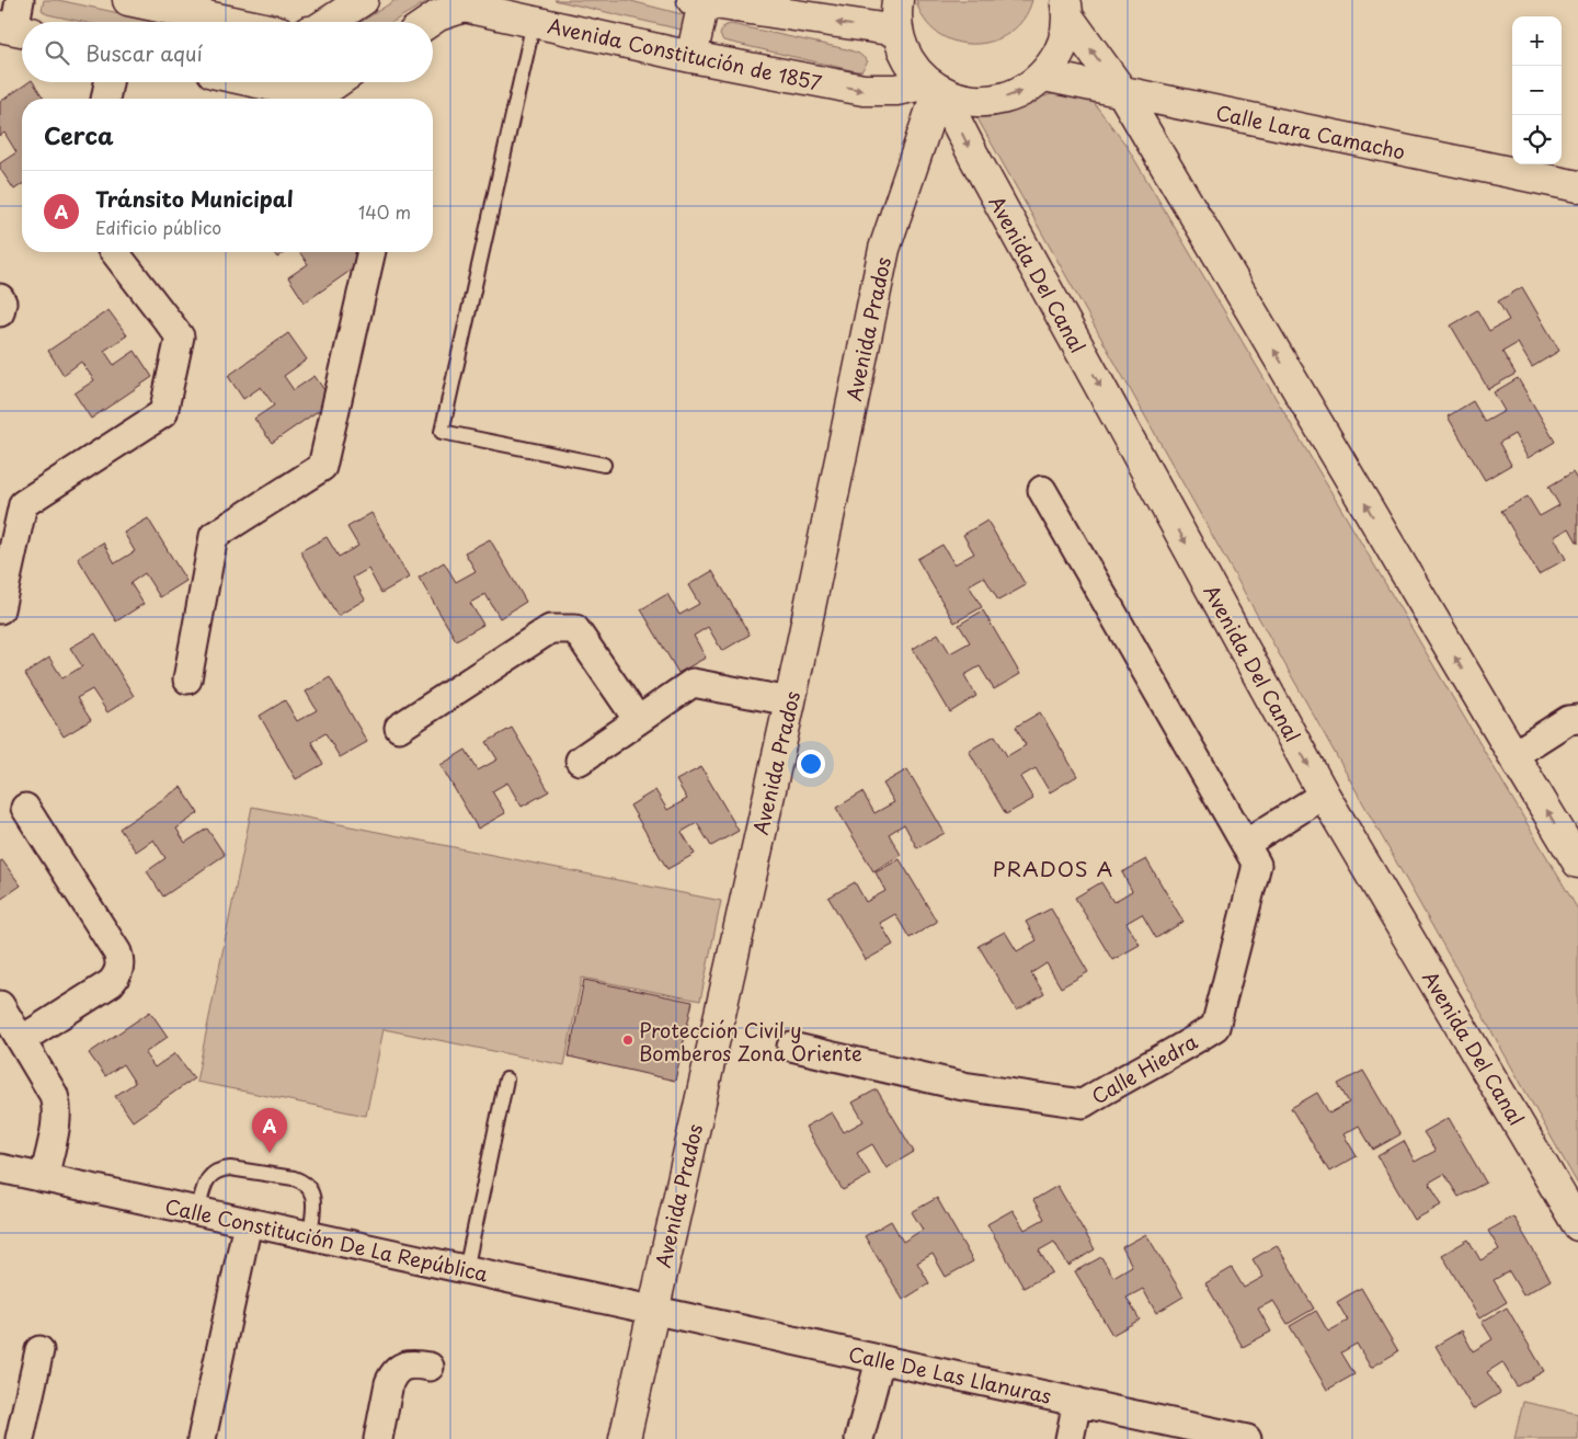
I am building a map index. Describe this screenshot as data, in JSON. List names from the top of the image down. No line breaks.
{"streets":{"main road":["Avenida Constitución de 1857","Calle Lara Camacho","Avenida Del Canal","Avenida Prados"],"street":["Calle Hiedra","Calle Constitución De La República","Calle De Las Llanuras"]},"crossings":[["Avenida Constitución de 1857","Avenida Del Canal"],["Avenida Constitución de 1857","Avenida Prados"],["Calle Lara Camacho","Avenida Del Canal"],["Avenida Del Canal","Avenida Prados"],["Avenida Prados","Calle Constitución De La República"],["Avenida Prados","Calle De Las Llanuras"],["Calle Constitución De La República","Calle De Las Llanuras"]],"districts":["PRADOS A"],"places":["Protección Civil y Bomberos Zona Oriente"],"page":{"map_buttons":["+","−"],"search":"Buscar aquí","heading":"Cerca","list":[{"mark":"A","name":"Tránsito Municipal","note":"Edificio público","value":"140 m"}],"pins":"A"}}
